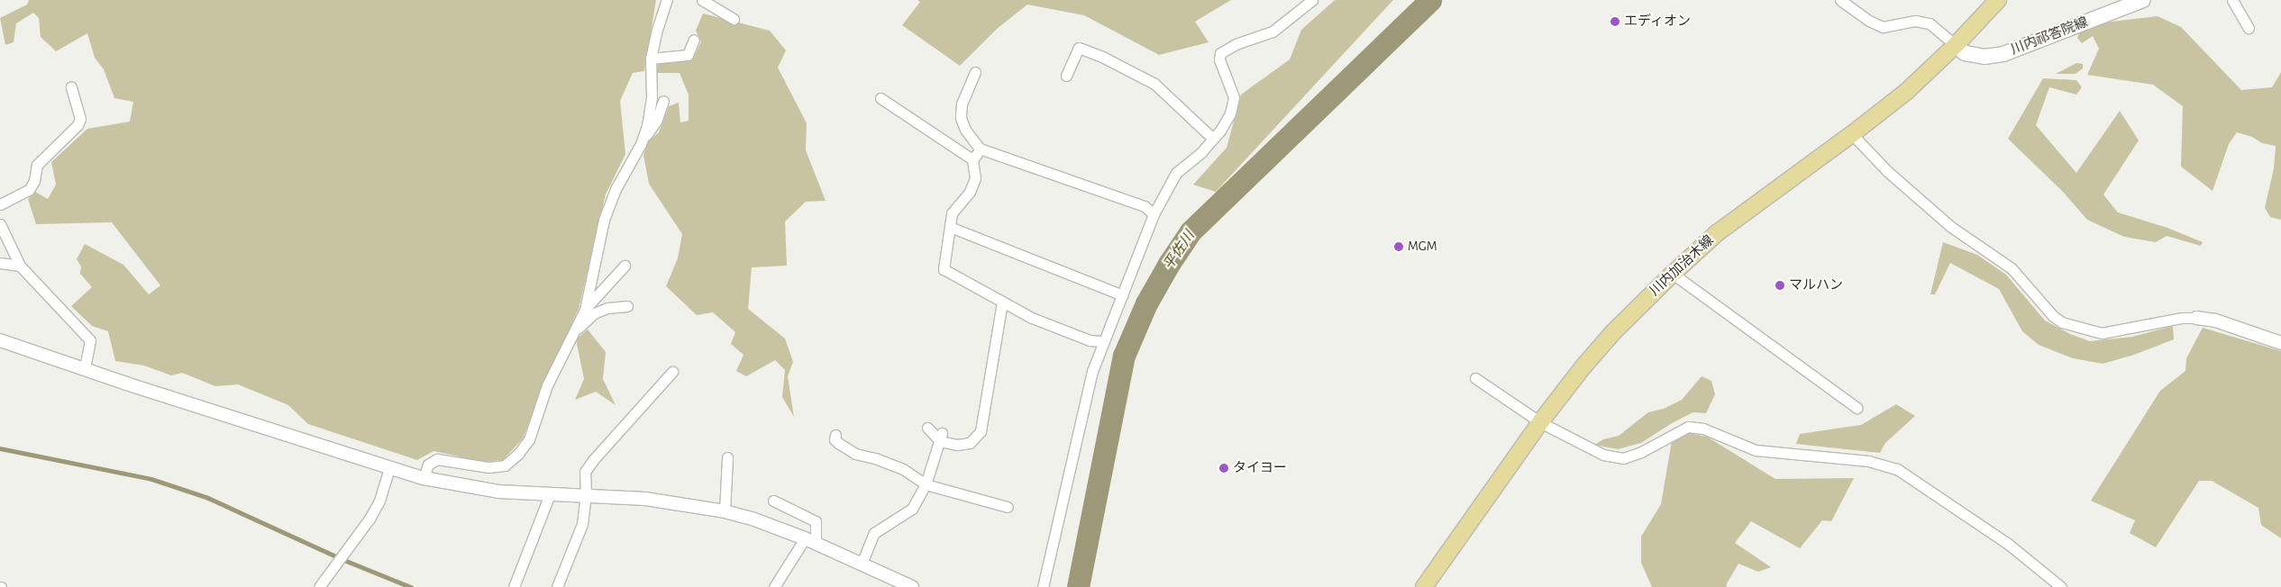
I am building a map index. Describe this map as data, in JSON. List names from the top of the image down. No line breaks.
{"streets":{"main road":["川内祁答院線","川内加治木線"]},"crossings":[["川内祁答院線","川内加治木線"]],"water":["平佐川"],"places":["エディオン","MGM","マルハン","タイヨー"]}
